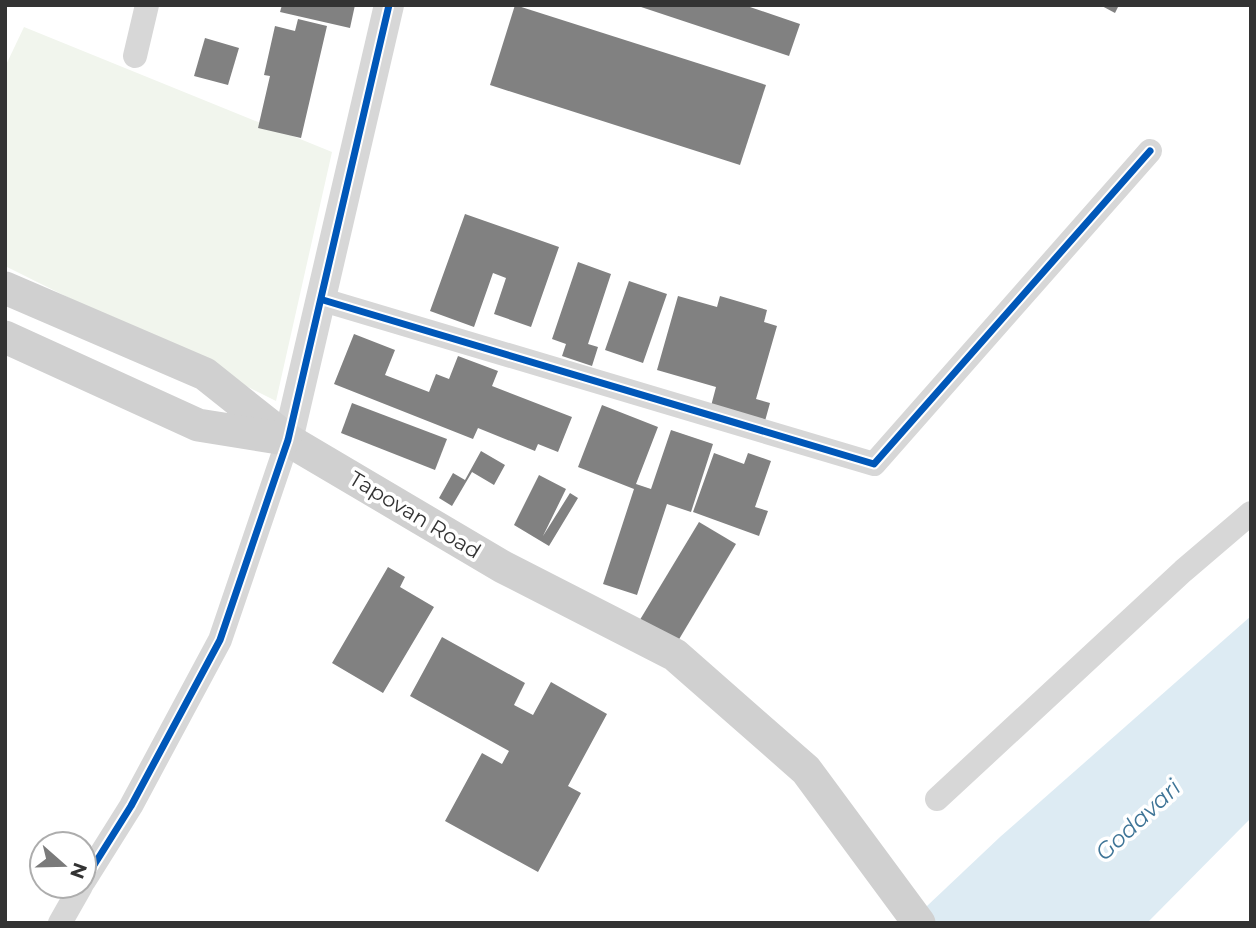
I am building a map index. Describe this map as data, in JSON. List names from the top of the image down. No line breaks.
{"streets":{"main road":["Tapovan Road"]},"water":["Godavari"],"north":"right"}
